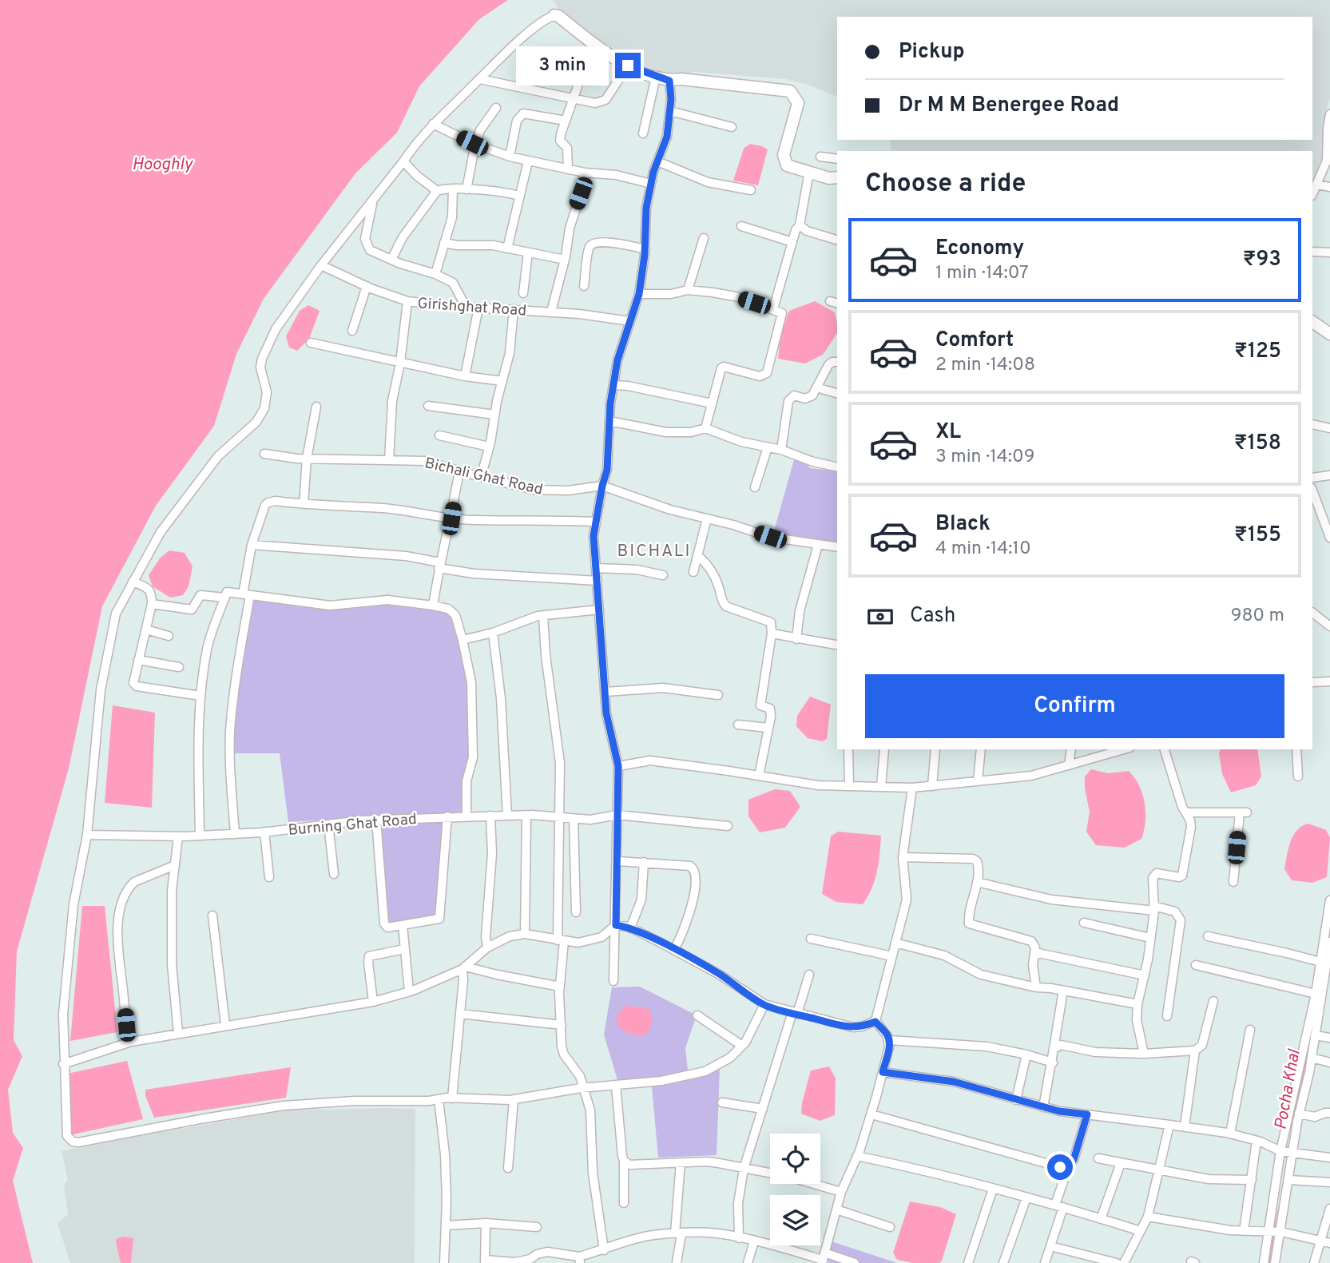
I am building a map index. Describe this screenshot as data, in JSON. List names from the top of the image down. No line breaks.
{"streets":{"street":["Girishghat Road","Bichali Ghat Road","Burning Ghat Road"]},"districts":["BICHALI"],"water":["Hooghly","Pocha Khal"],"page":{"banner":["Pickup","Dr M M Benergee Road"],"bubble":"3 min","heading":"Choose a ride","list":[{"name":"Economy","note":"1 min · 14:07","value":"₹93"},{"name":"Comfort","note":"2 min · 14:08","value":"₹125"},{"name":"XL","note":"3 min · 14:09","value":"₹158"},{"name":"Black","note":"4 min · 14:10","value":"₹155"}],"pay":["Cash","980 m"],"buttons":"Confirm"}}
